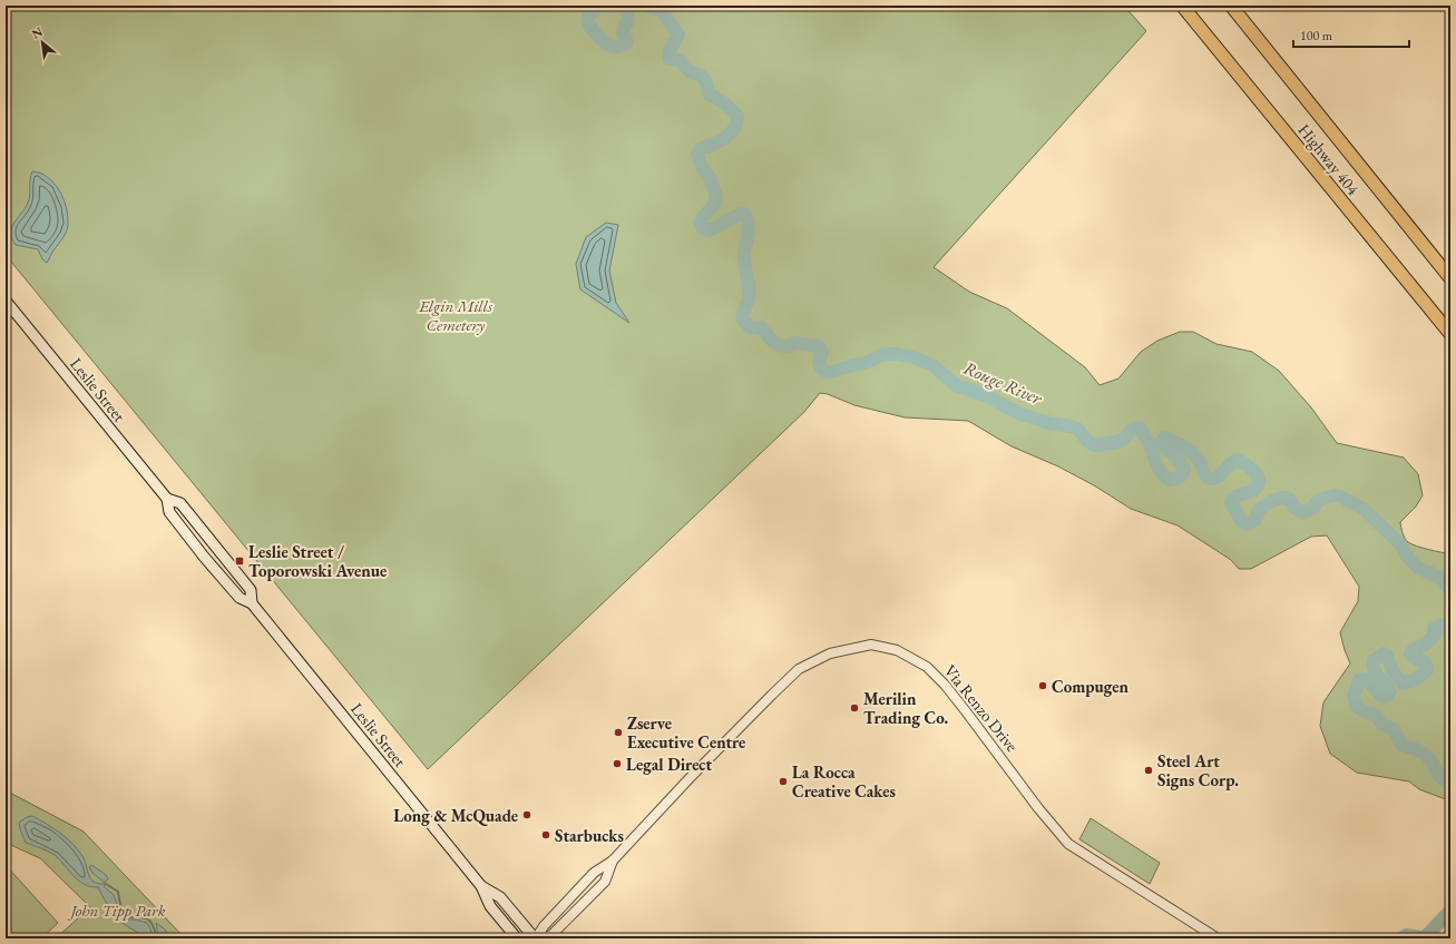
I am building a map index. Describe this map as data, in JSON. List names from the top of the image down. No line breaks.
{"streets":{"highway":["Highway 404"],"main road":["Leslie Street"],"street":["Via Renzo Drive"]},"crossings":[["Leslie Street","Via Renzo Drive"]],"water":["Rouge River"],"parks":["Elgin Mills Cemetery","John Tipp Park"],"places":{"transit":["Leslie Street / Toporowski Avenue"],"other":["Compugen","Merilin Trading Co.","Zserve Executive Centre","Legal Direct","Steel Art Signs Corp.","La Rocca Creative Cakes","Long & McQuade","Starbucks"]},"scale_bar":"100 m","north":"top left"}
